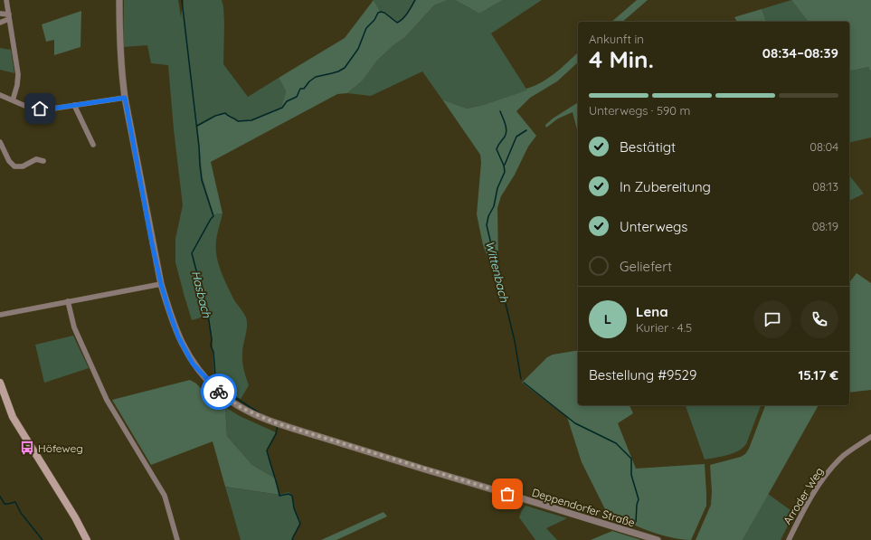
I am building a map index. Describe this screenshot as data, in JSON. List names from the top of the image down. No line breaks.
{"streets":{"street":["Arroder Weg","Deppendorfer Straße"]},"water":["Wittenbach","Hasbach"],"places":{"bus stop":["Höfeweg"]},"page":{"heading":["4 Min.","Ankunft in","08:34–08:39"],"panel":["Lena","Kurier · 4.5","Bestellung #9529","15.17 €"],"bar":"Unterwegs · 590 m","list":[["Bestätigt","08:04"],["In Zubereitung","08:13"],["Unterwegs","08:19"],"Geliefert"],"round":"L"}}
